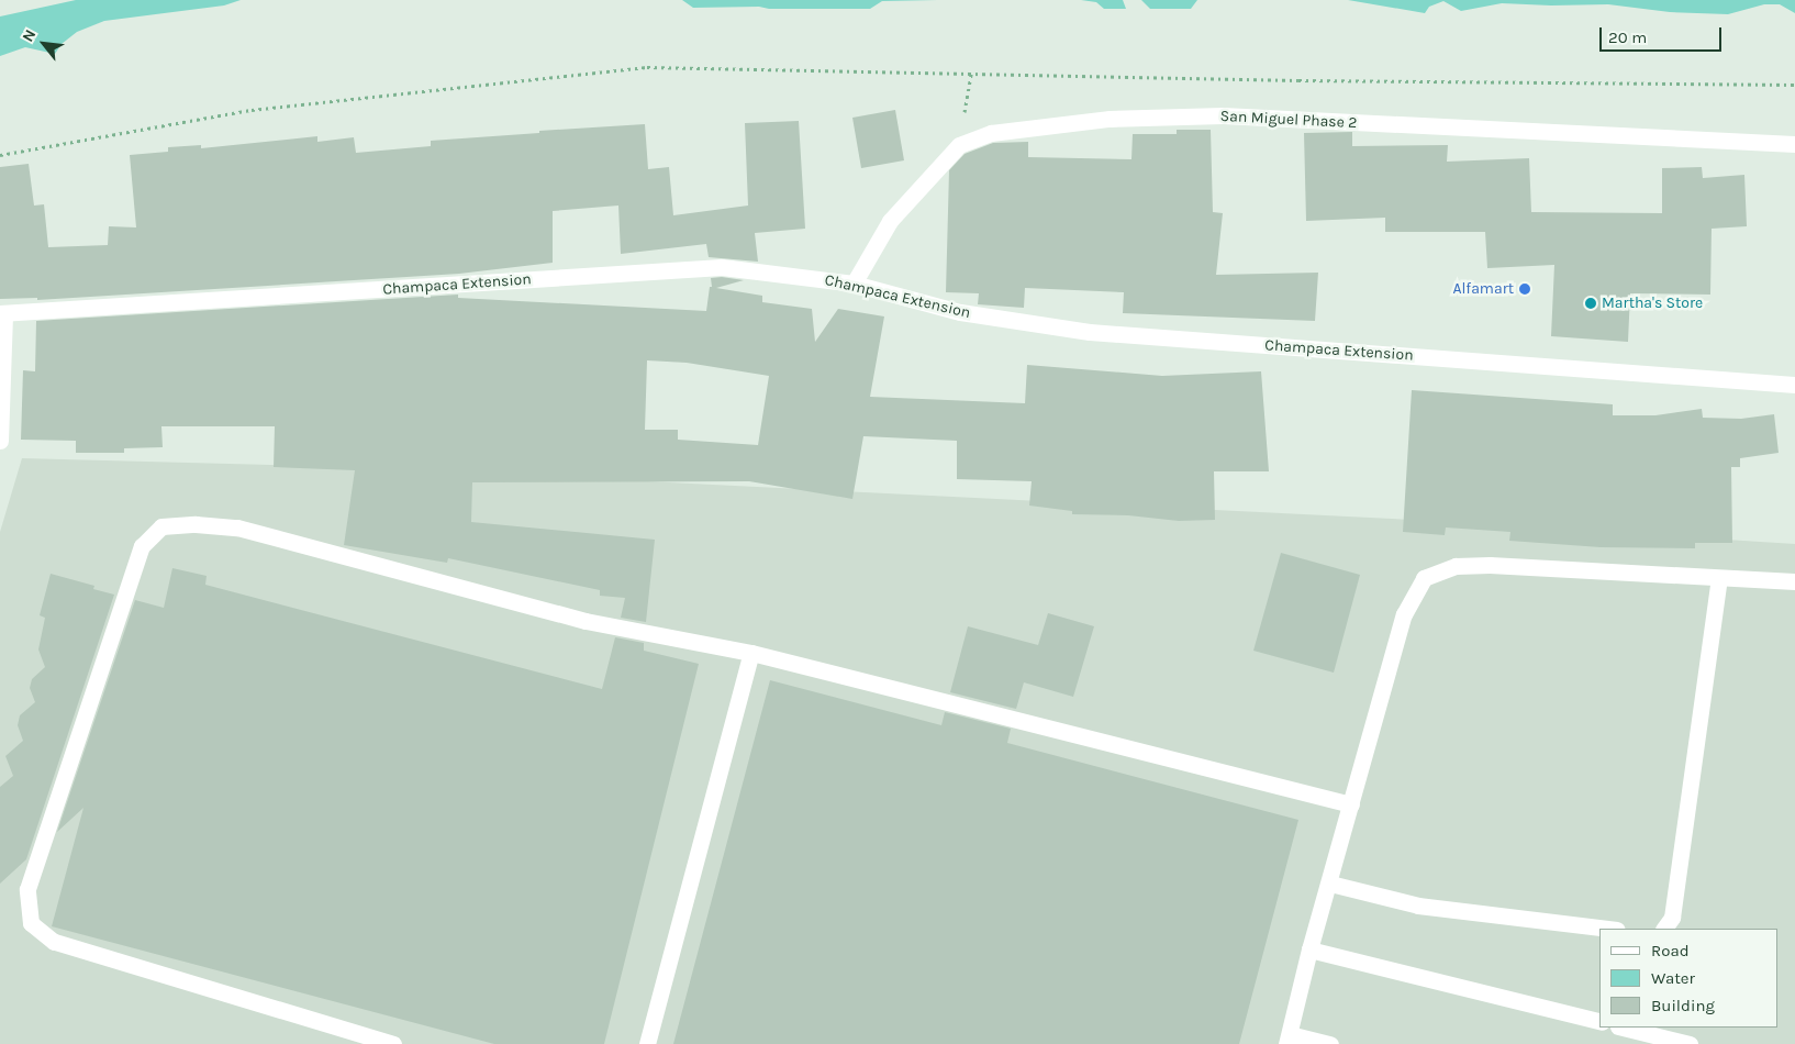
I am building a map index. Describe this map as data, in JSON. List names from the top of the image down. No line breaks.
{"streets":{"street":["San Miguel Phase 2","Champaca Extension"]},"crossings":[["San Miguel Phase 2","Champaca Extension"]],"places":["Alfamart","Martha's Store"],"legend":["Road","Water","Building"],"scale_bar":"20 m","north":"top left"}
